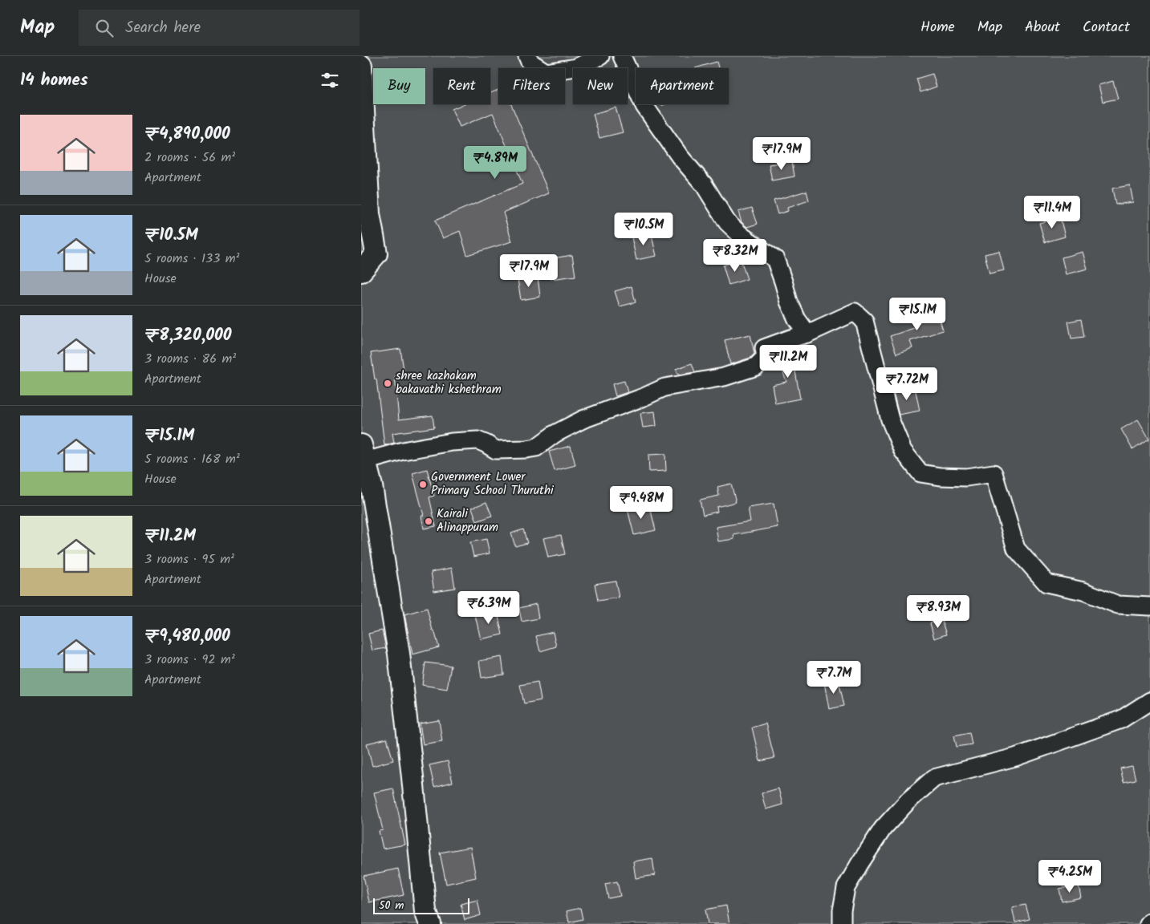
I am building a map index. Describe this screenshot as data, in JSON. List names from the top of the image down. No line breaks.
{"places":["shree kazhakam bakavathi kshethram","Government Lower Primary School Thuruthi","Kairali Alinappuram"],"scale_bar":"50 m","page":{"header":"Map","search":"Search here","nav":["Home","Map","About","Contact"],"heading":"14 homes","chip":["Buy","Rent","Filters","New","Apartment"],"list":[{"name":"₹4,890,000","note":"2 rooms · 56 m² · Apartment"},{"name":"₹10.5M","note":"5 rooms · 133 m² · House"},{"name":"₹8,320,000","note":"3 rooms · 86 m² · Apartment"},{"name":"₹15.1M","note":"5 rooms · 168 m² · House"},{"name":"₹11.2M","note":"3 rooms · 95 m² · Apartment"},{"name":"₹9,480,000","note":"3 rooms · 92 m² · Apartment"}],"price":["₹17.9M","₹4.89M","₹11.4M","₹10.5M","₹8.32M","₹17.9M","₹15.1M","₹11.2M","₹7.72M","₹9.48M","₹6.39M","₹8.93M","₹7.7M","₹4.25M"],"scale":"50 m"}}
